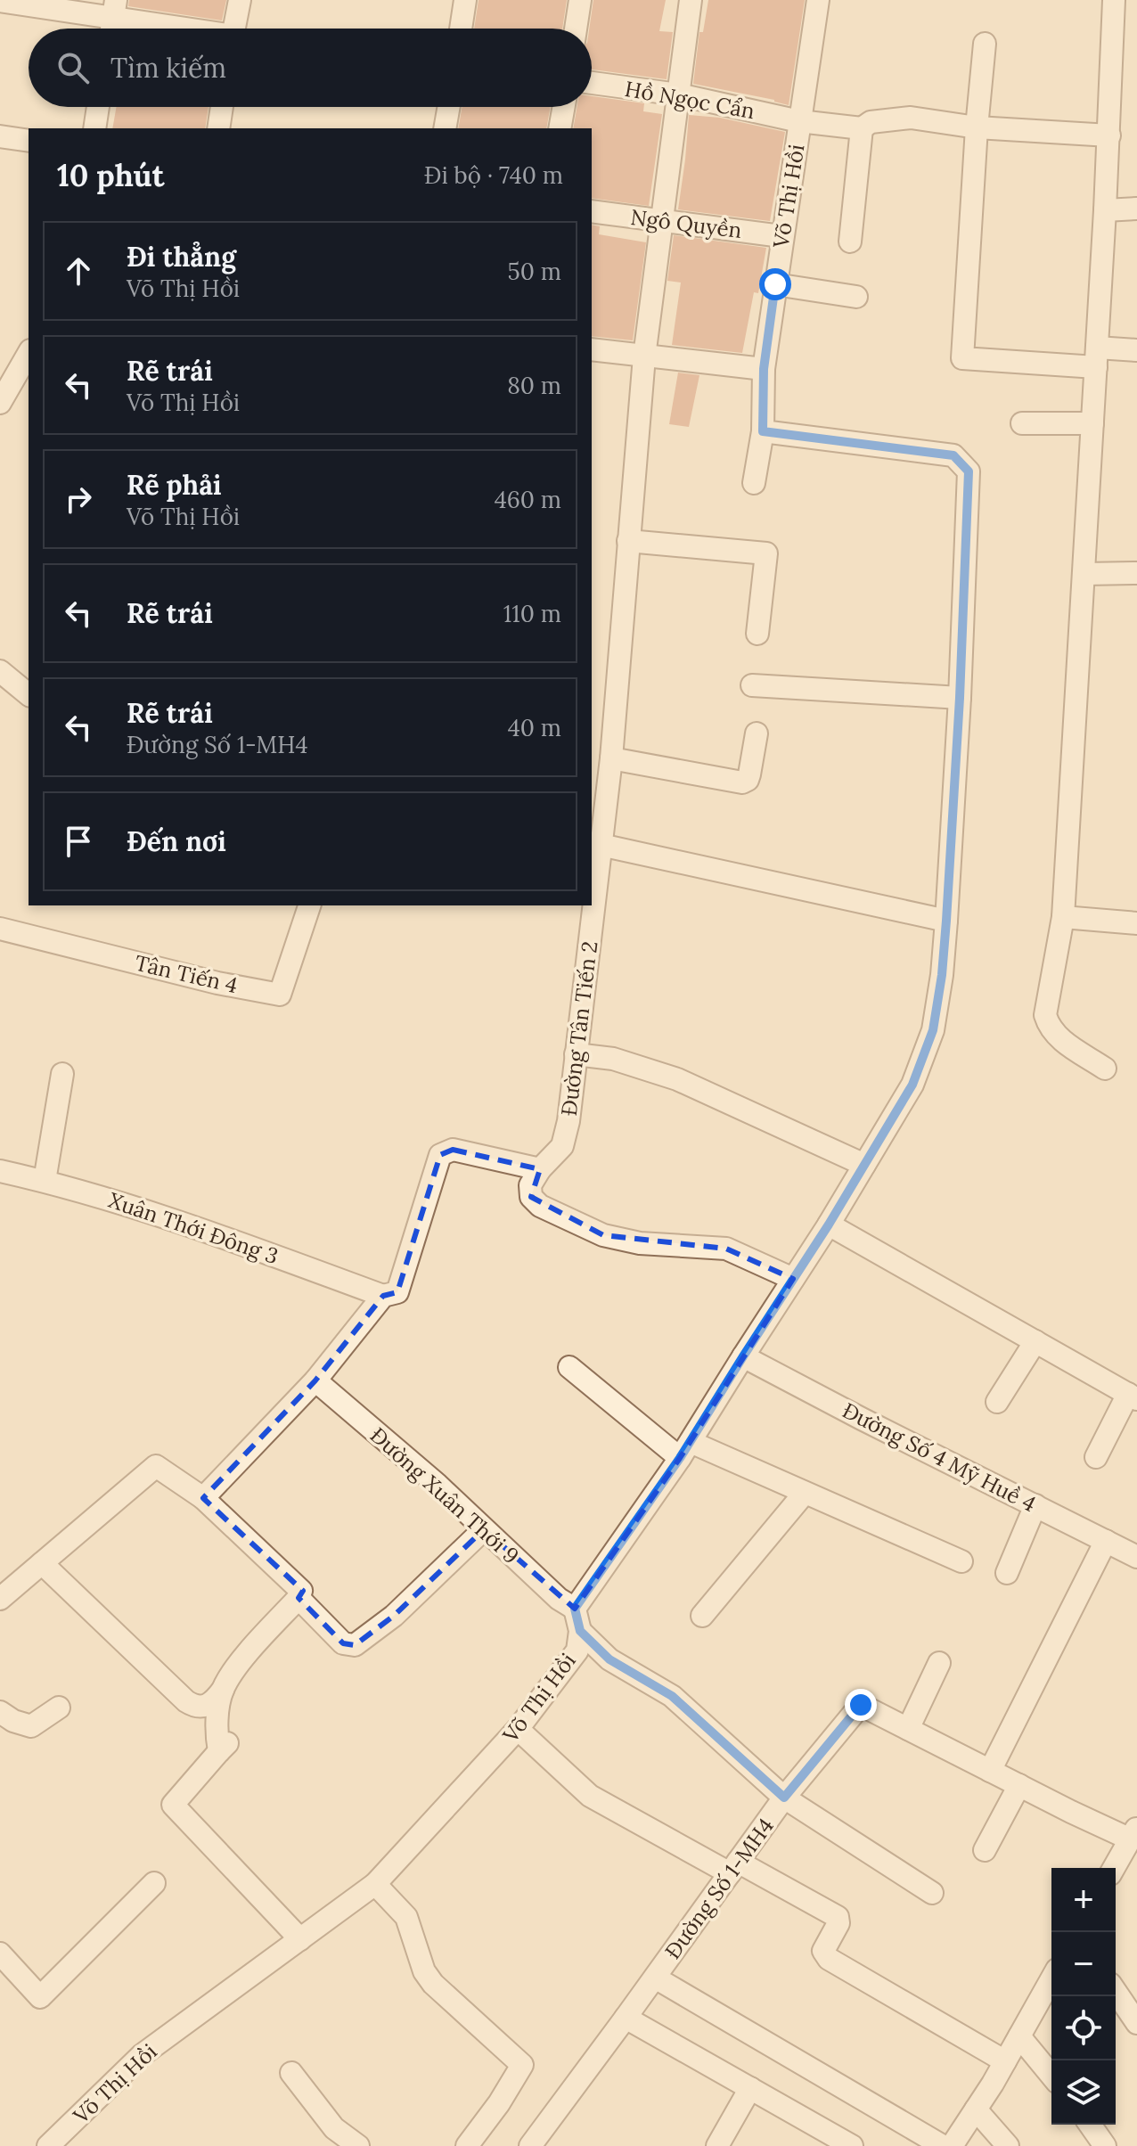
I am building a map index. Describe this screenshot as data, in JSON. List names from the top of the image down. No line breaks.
{"streets":{"street":["Hồ Ngọc Cẩn","Võ Thị Hồi","Ngô Quyền","Tân Tiến 4","Đường Tân Tiến 2","Xuân Thới Đông 3","Đường Số 4 Mỹ Huề 4","Đường Xuân Thới 9","Đường Số 1-MH4"]},"crossings":[["Hồ Ngọc Cẩn","Võ Thị Hồi"],["Hồ Ngọc Cẩn","Đường Tân Tiến 2"],["Võ Thị Hồi","Ngô Quyền"],["Võ Thị Hồi","Đường Xuân Thới 9"],["Ngô Quyền","Đường Tân Tiến 2"]],"page":{"search":"Tìm kiếm","heading":["10 phút","Đi bộ · 740 m"],"list":[["Đi thẳng","Võ Thị Hồi","50 m"],["Rẽ trái","Võ Thị Hồi","80 m"],["Rẽ phải","Võ Thị Hồi","460 m"],["Rẽ trái","110 m"],["Rẽ trái","Đường Số 1-MH4","40 m"],"Đến nơi"],"map_buttons":["+","−"]}}
